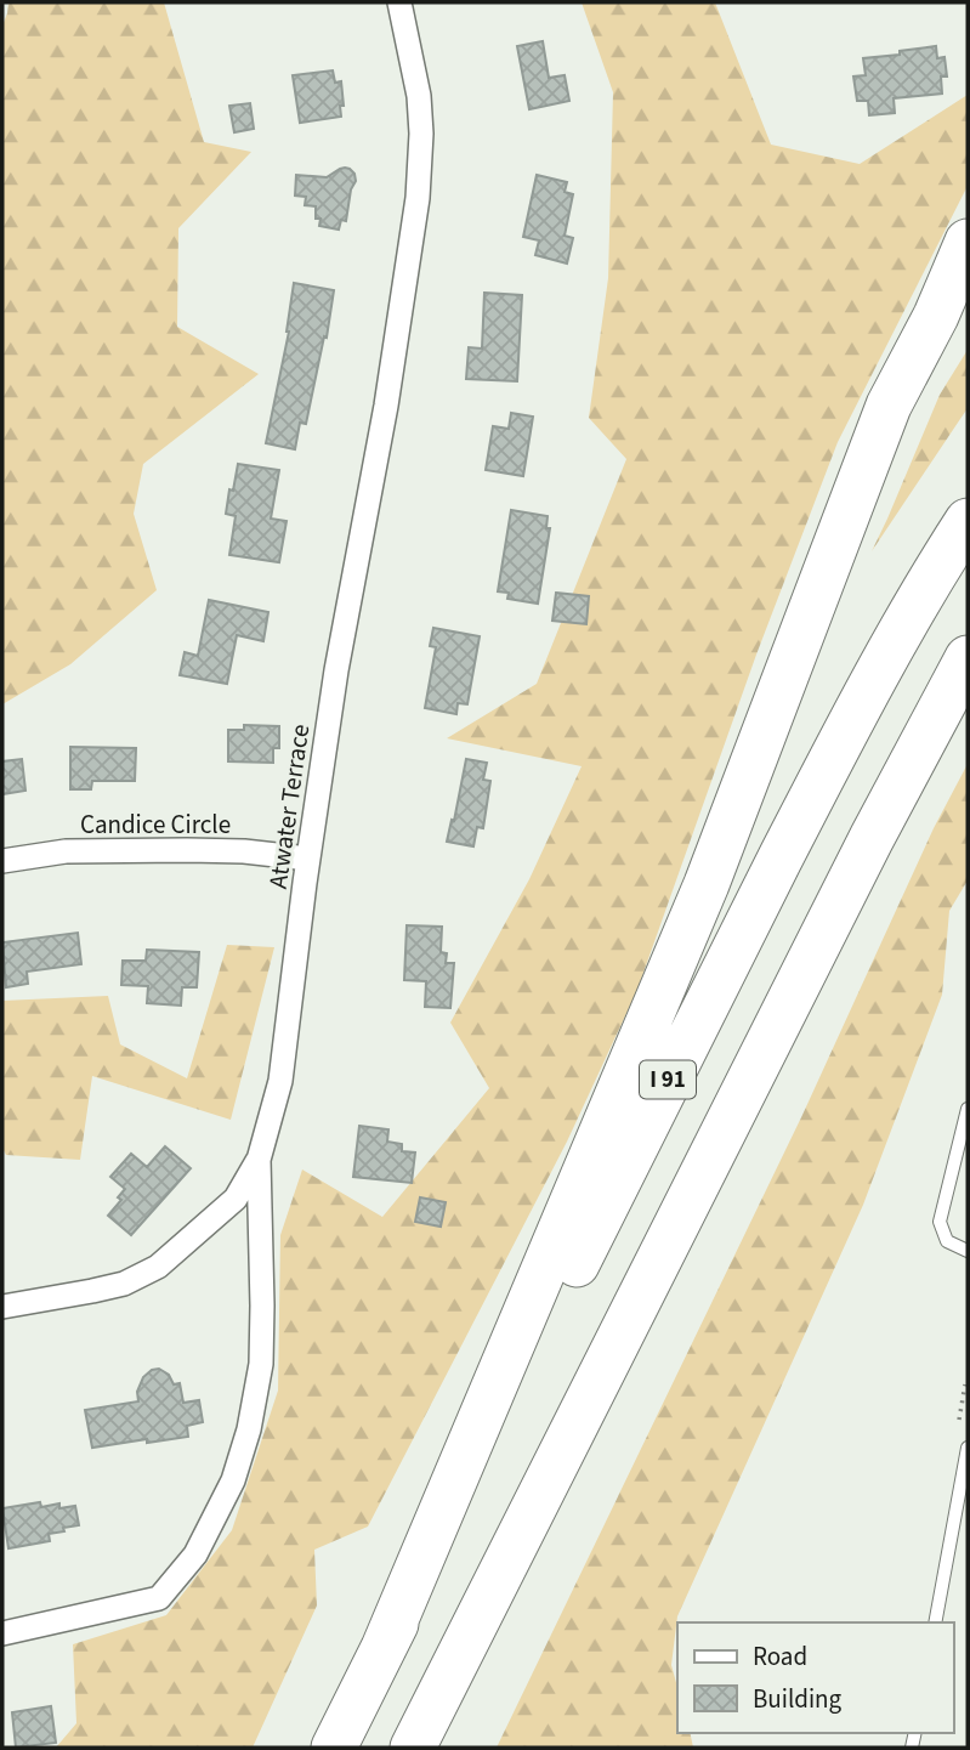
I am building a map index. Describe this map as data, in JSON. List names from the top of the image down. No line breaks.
{"streets":{"highway":["I 91"],"street":["Atwater Terrace","Candice Circle"]},"crossings":[["Atwater Terrace","Candice Circle"]],"legend":["Road","Building"]}
